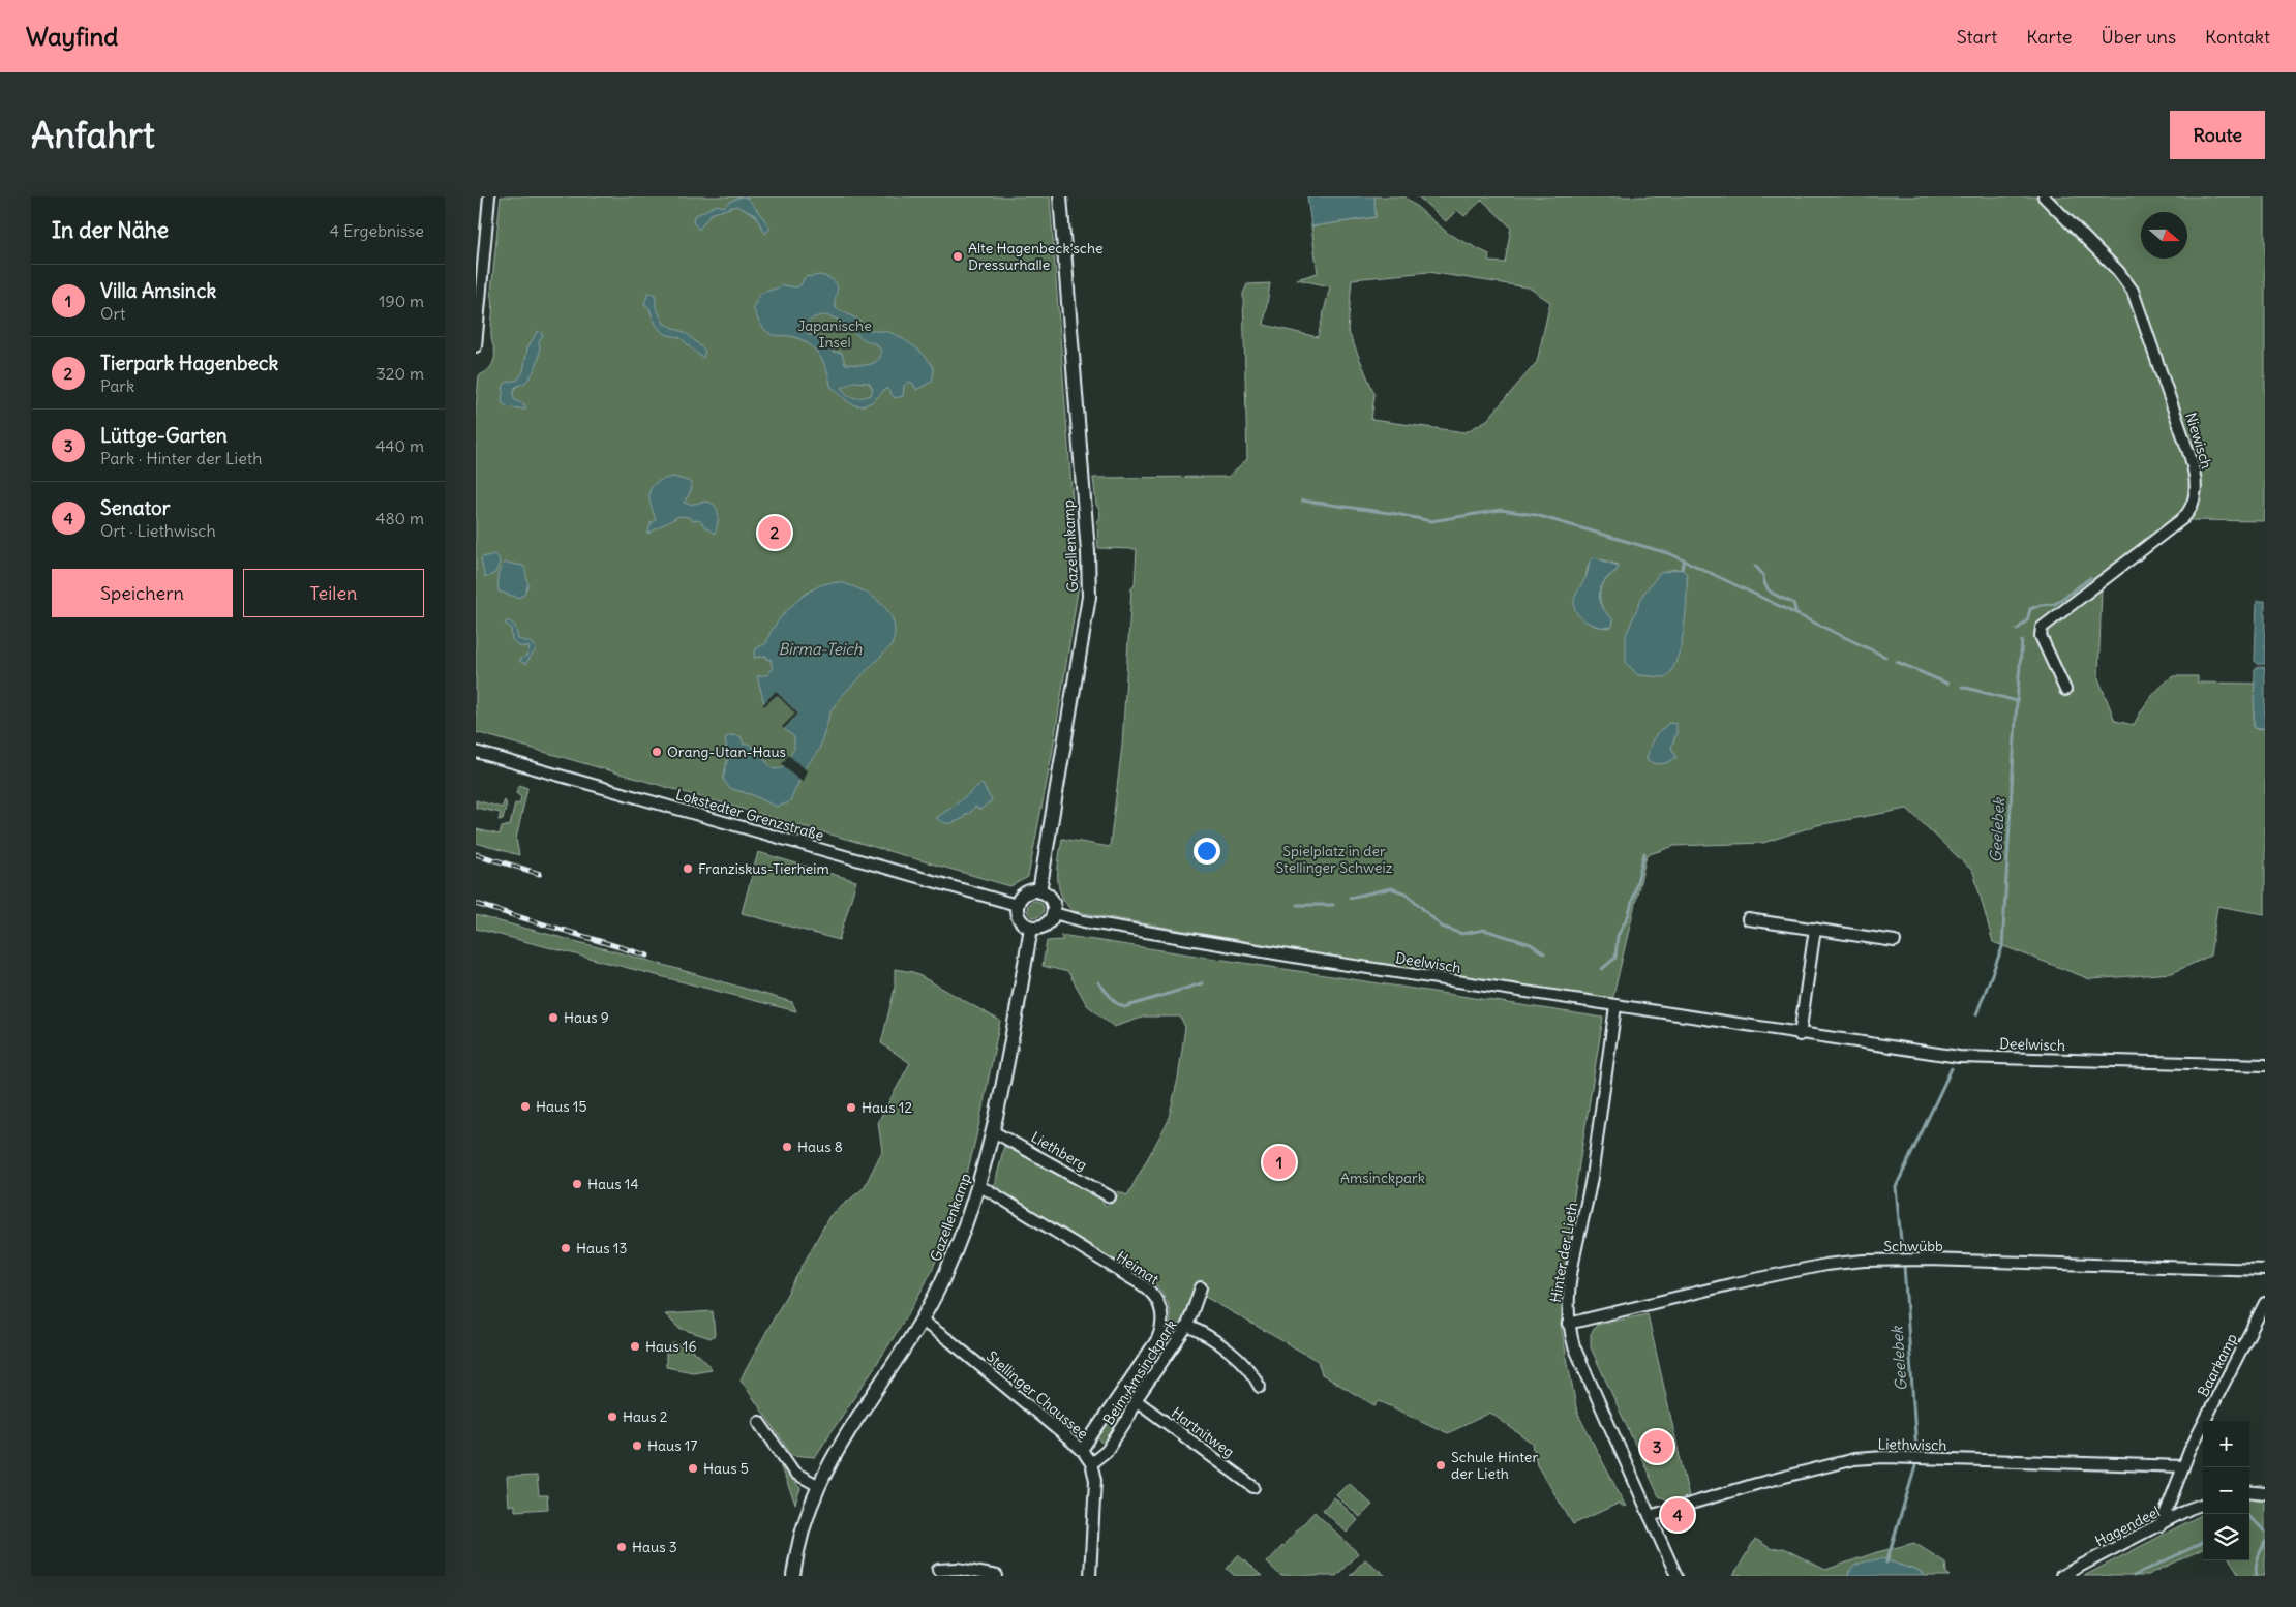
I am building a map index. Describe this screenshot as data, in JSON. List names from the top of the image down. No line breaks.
{"streets":{"street":["Niewisch","Gazellenkamp","Lokstedter Grenzstraße","Deelwisch","Liethberg","Schwübb","Hinter der Lieth","Heimat","Baarkamp","Beim Amsinckpark","Stellinger Chaussee","Hartnitweg","Liethwisch","Hagendeel"]},"crossings":[["Gazellenkamp","Lokstedter Grenzstraße"],["Gazellenkamp","Deelwisch"],["Gazellenkamp","Liethberg"],["Gazellenkamp","Heimat"],["Gazellenkamp","Stellinger Chaussee"],["Lokstedter Grenzstraße","Deelwisch"],["Deelwisch","Hinter der Lieth"],["Schwübb","Hinter der Lieth"],["Hinter der Lieth","Liethwisch"],["Heimat","Stellinger Chaussee"],["Baarkamp","Liethwisch"],["Baarkamp","Hagendeel"],["Beim Amsinckpark","Stellinger Chaussee"],["Beim Amsinckpark","Hartnitweg"]],"water":["Birma-Teich","Geelebek"],"parks":["Japanische Insel","Spielplatz in der Stellinger Schweiz","Amsinckpark"],"places":["Alte Hagenbeck’sche Dressurhalle","Orang-Utan-Haus","Franziskus-Tierheim","Haus 9","Haus 15","Haus 12","Haus 8","Haus 14","Haus 13","Haus 16","Haus 2","Haus 17","Schule Hinter der Lieth","Haus 5","Haus 3"],"north":"right","page":{"header":"Wayfind","nav":["Start","Karte","Über uns","Kontakt"],"buttons":["Route",["Speichern","Teilen"]],"title":"Anfahrt","heading":["In der Nähe","4 Ergebnisse"],"list":[{"mark":"1","name":"Villa Amsinck","note":"Ort","value":"190 m"},{"mark":"2","name":"Tierpark Hagenbeck","note":"Park","value":"320 m"},{"mark":"3","name":"Lüttge-Garten","note":"Park · Hinter der Lieth","value":"440 m"},{"mark":"4","name":"Senator","note":"Ort · Liethwisch","value":"480 m"}],"pins":["2","1","3","4"],"map_buttons":["+","−"]}}
